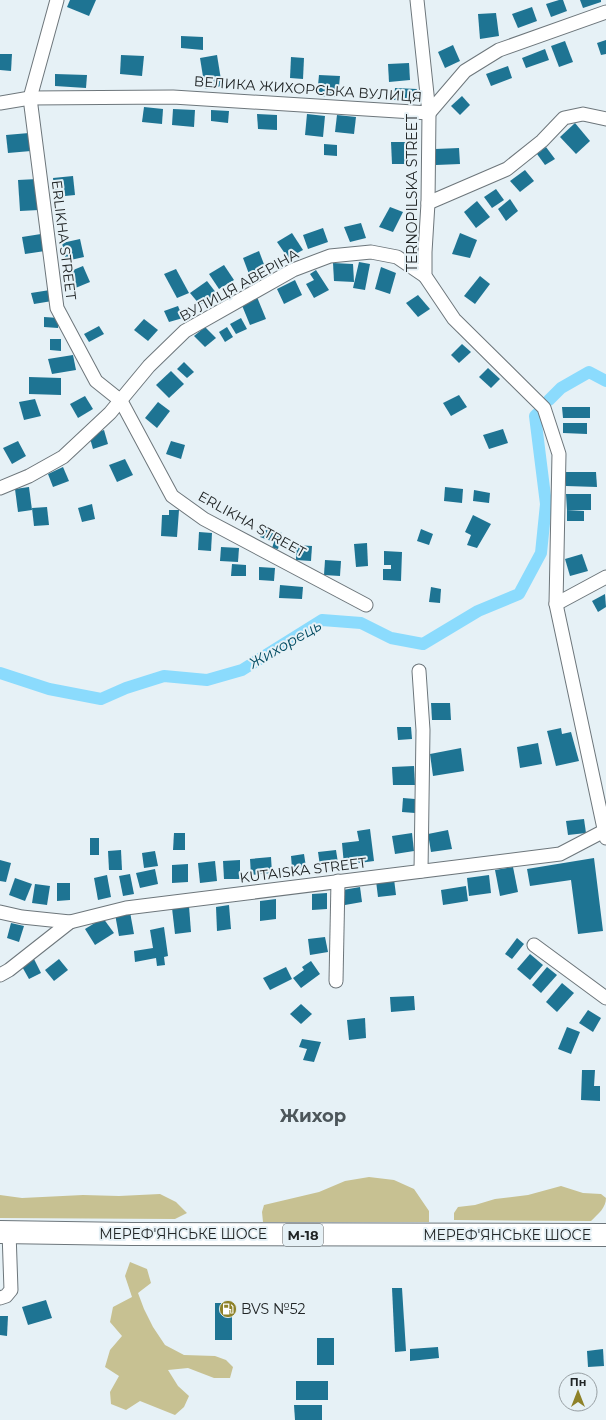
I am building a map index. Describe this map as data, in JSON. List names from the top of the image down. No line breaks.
{"streets":{"highway":["МЕРЕФ'ЯНСЬКЕ ШОСЕ","М-18"],"street":["ВЕЛИКА ЖИХОРСЬКА ВУЛИЦЯ","TERNOPILSKA STREET","ERLIKHA STREET","ВУЛИЦЯ АВЕРІНА","KUTAISKA STREET"]},"crossings":[["ВЕЛИКА ЖИХОРСЬКА ВУЛИЦЯ","TERNOPILSKA STREET"],["ВЕЛИКА ЖИХОРСЬКА ВУЛИЦЯ","ERLIKHA STREET"],["TERNOPILSKA STREET","ВУЛИЦЯ АВЕРІНА"],["TERNOPILSKA STREET","KUTAISKA STREET"],["ERLIKHA STREET","ВУЛИЦЯ АВЕРІНА"]],"districts":["Жихор"],"water":["Жихорець"],"places":{"fuel station":["BVS №52"]},"north":"top"}
